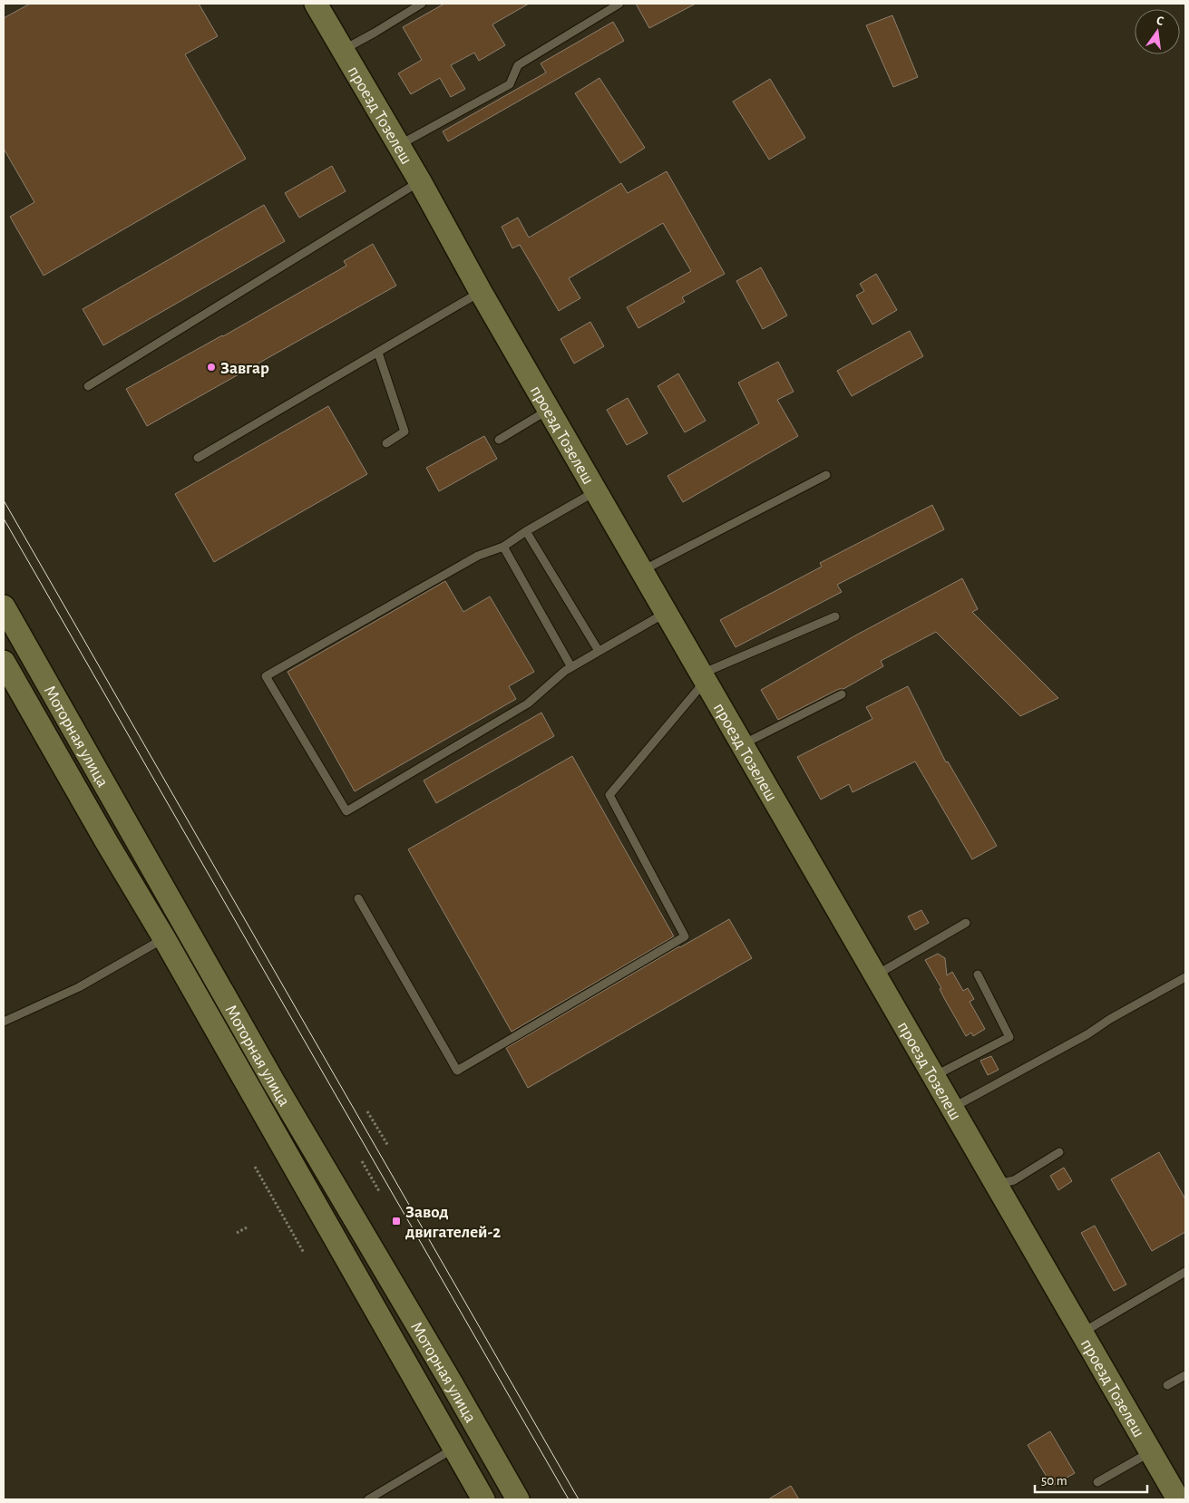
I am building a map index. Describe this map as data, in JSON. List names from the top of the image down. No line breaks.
{"streets":{"main road":["проезд Тозелеш","Моторная улица"]},"places":{"other":["Завгар"],"transit":["Завод двигателей-2"]},"scale_bar":"50 m","north":"top"}
